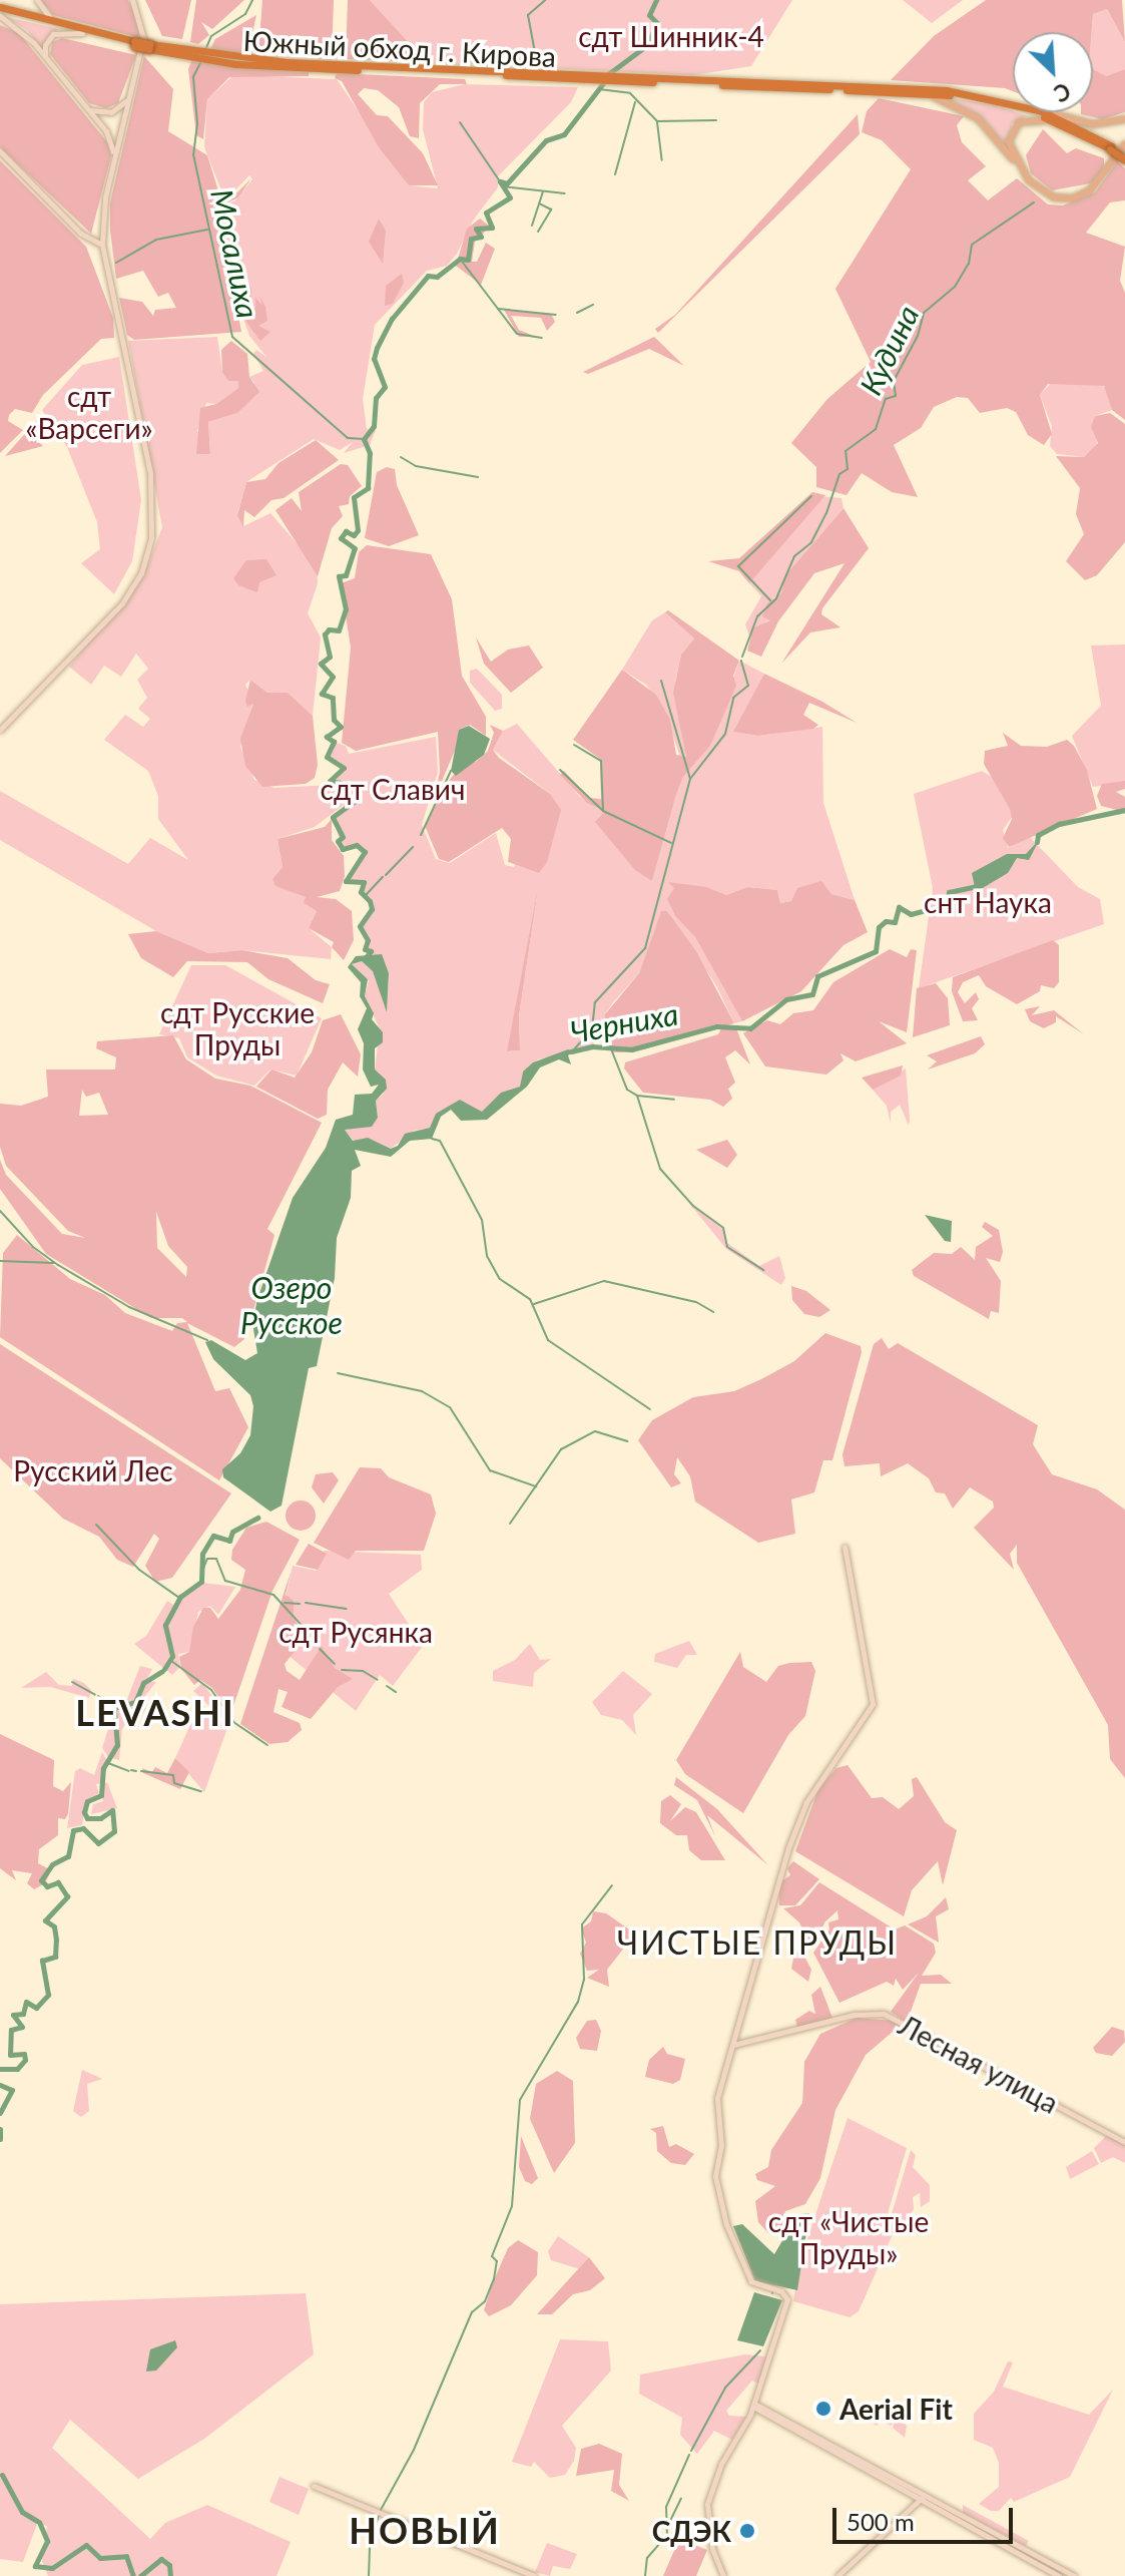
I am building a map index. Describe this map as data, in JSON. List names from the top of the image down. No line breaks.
{"streets":{"highway":["Южный обход г. Кирова"],"main road":["Лесная улица"]},"districts":["LEVASHI","ЧИСТЫЕ ПРУДЫ","НОВЫЙ"],"water":["Мосалиха","Кудина","Черниха","Озеро Русское"],"parks":["сдт Шинник-4","сдт «Варсеги»","сдт Славич","снт Наука","сдт Русские Пруды","Русский Лес","сдт Русянка","сдт «Чистые Пруды»"],"places":["Aerial Fit","СДЭК"],"scale_bar":"500 m","north":"bottom right"}
